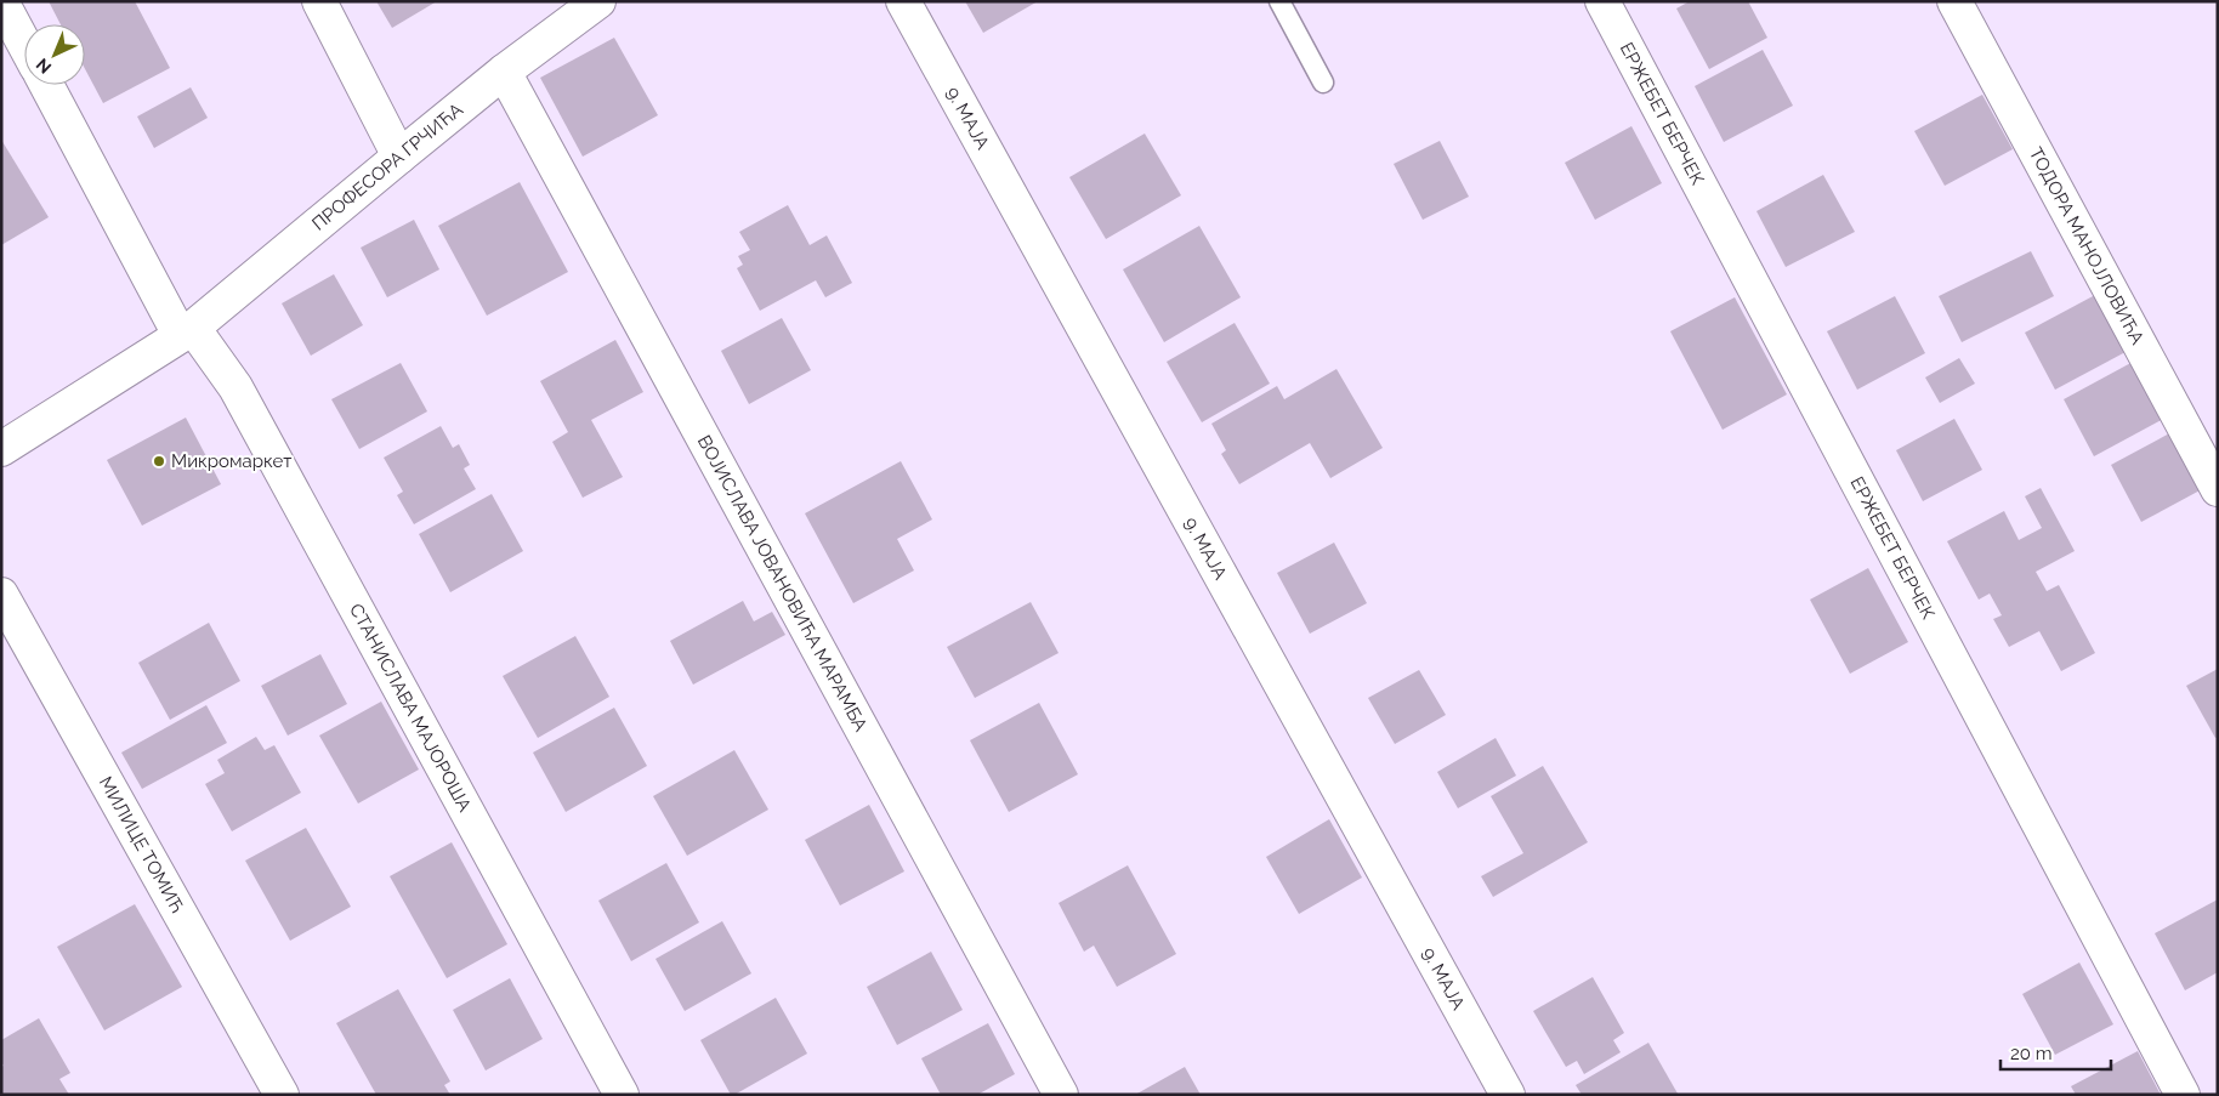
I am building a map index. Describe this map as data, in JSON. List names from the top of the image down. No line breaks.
{"streets":{"street":["ЕРЖЕБЕТ БЕРЧЕК","9. МАЈА","ПРОФЕСОРА ГРЧИЋА","ТОДОРА МАНОЈЛОВИЋА","ВОЈИСЛАВА ЈОВАНОВИЋА МАРАМБА","СТАНИСЛАВА МАЈОРОША","МИЛИЦЕ ТОМИЋ"]},"crossings":[["ПРОФЕСОРА ГРЧИЋА","ВОЈИСЛАВА ЈОВАНОВИЋА МАРАМБА"],["ПРОФЕСОРА ГРЧИЋА","СТАНИСЛАВА МАЈОРОША"]],"places":["Микромаркет"],"scale_bar":"20 m","north":"bottom left"}
